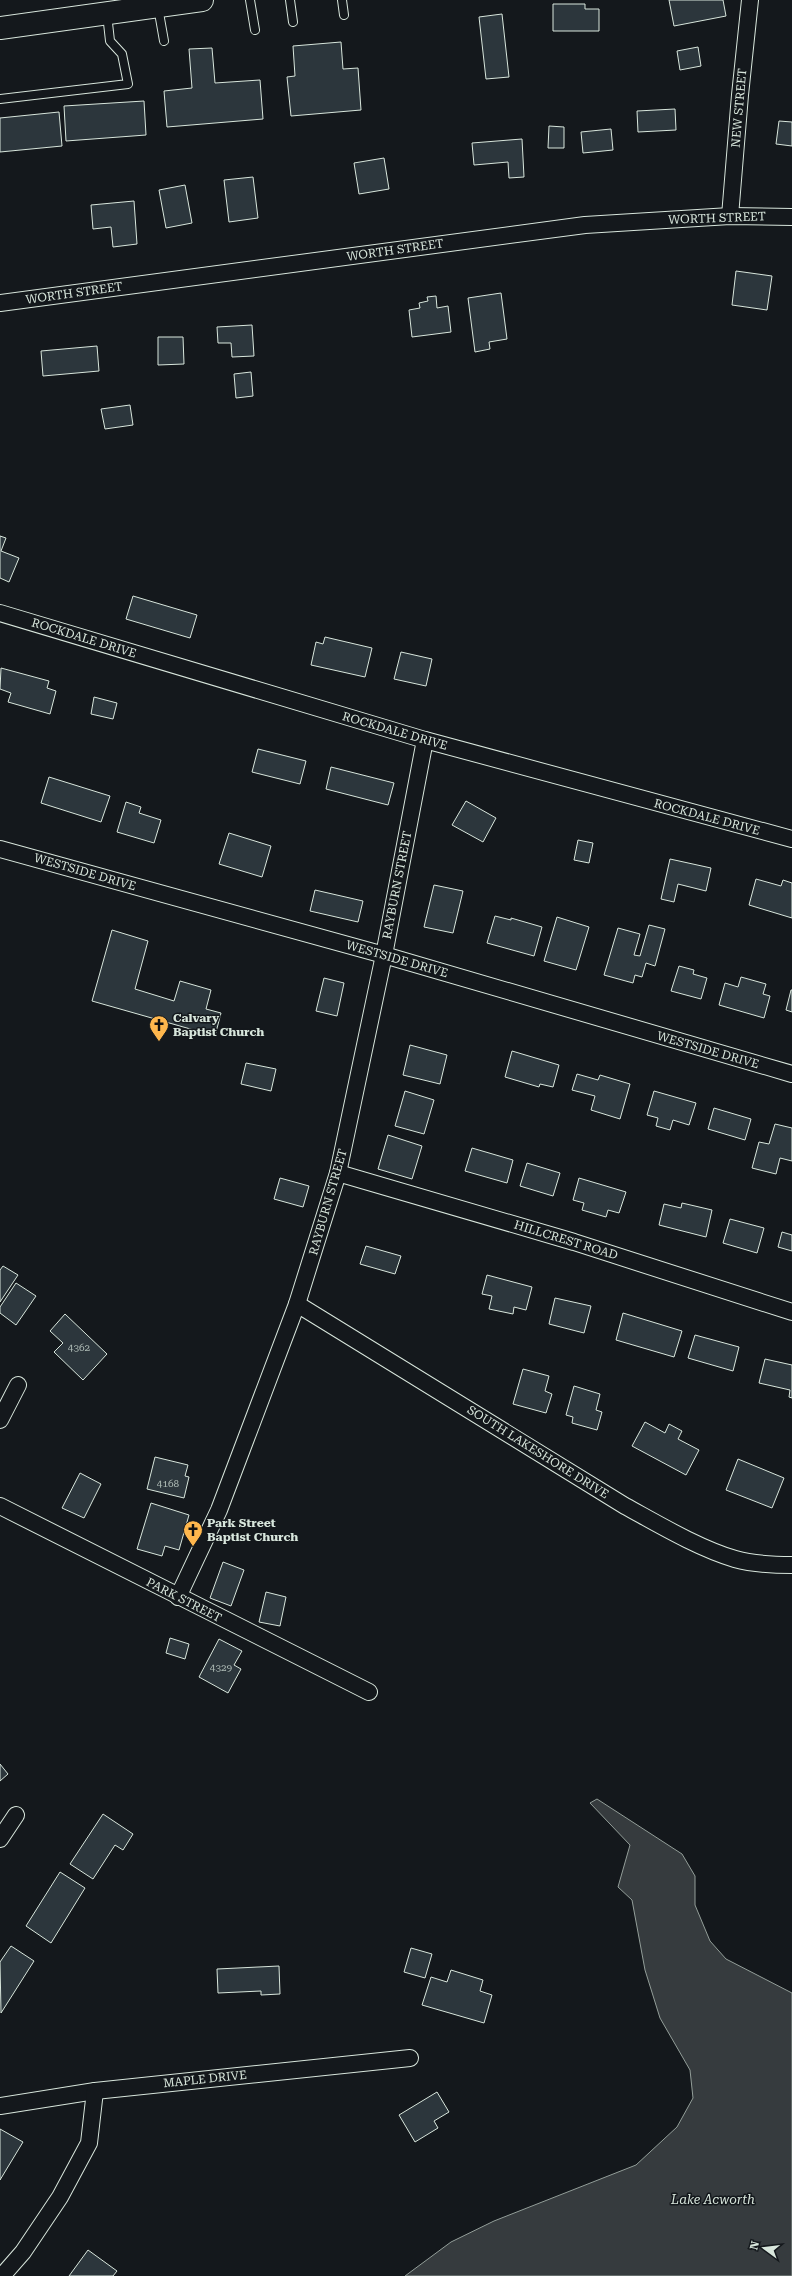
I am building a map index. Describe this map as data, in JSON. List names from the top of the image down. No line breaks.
{"streets":{"street":["NEW STREET","WORTH STREET","ROCKDALE DRIVE","WESTSIDE DRIVE","RAYBURN STREET","HILLCREST ROAD","SOUTH LAKESHORE DRIVE","PARK STREET","MAPLE DRIVE"]},"crossings":[["NEW STREET","WORTH STREET"],["ROCKDALE DRIVE","RAYBURN STREET"],["WESTSIDE DRIVE","RAYBURN STREET"],["RAYBURN STREET","HILLCREST ROAD"],["RAYBURN STREET","SOUTH LAKESHORE DRIVE"],["RAYBURN STREET","PARK STREET"]],"water":["Lake Acworth"],"places":{"church":["Calvary Baptist Church","Park Street Baptist Church"]},"house_numbers":["4362","4168","4329"],"north":"left"}
